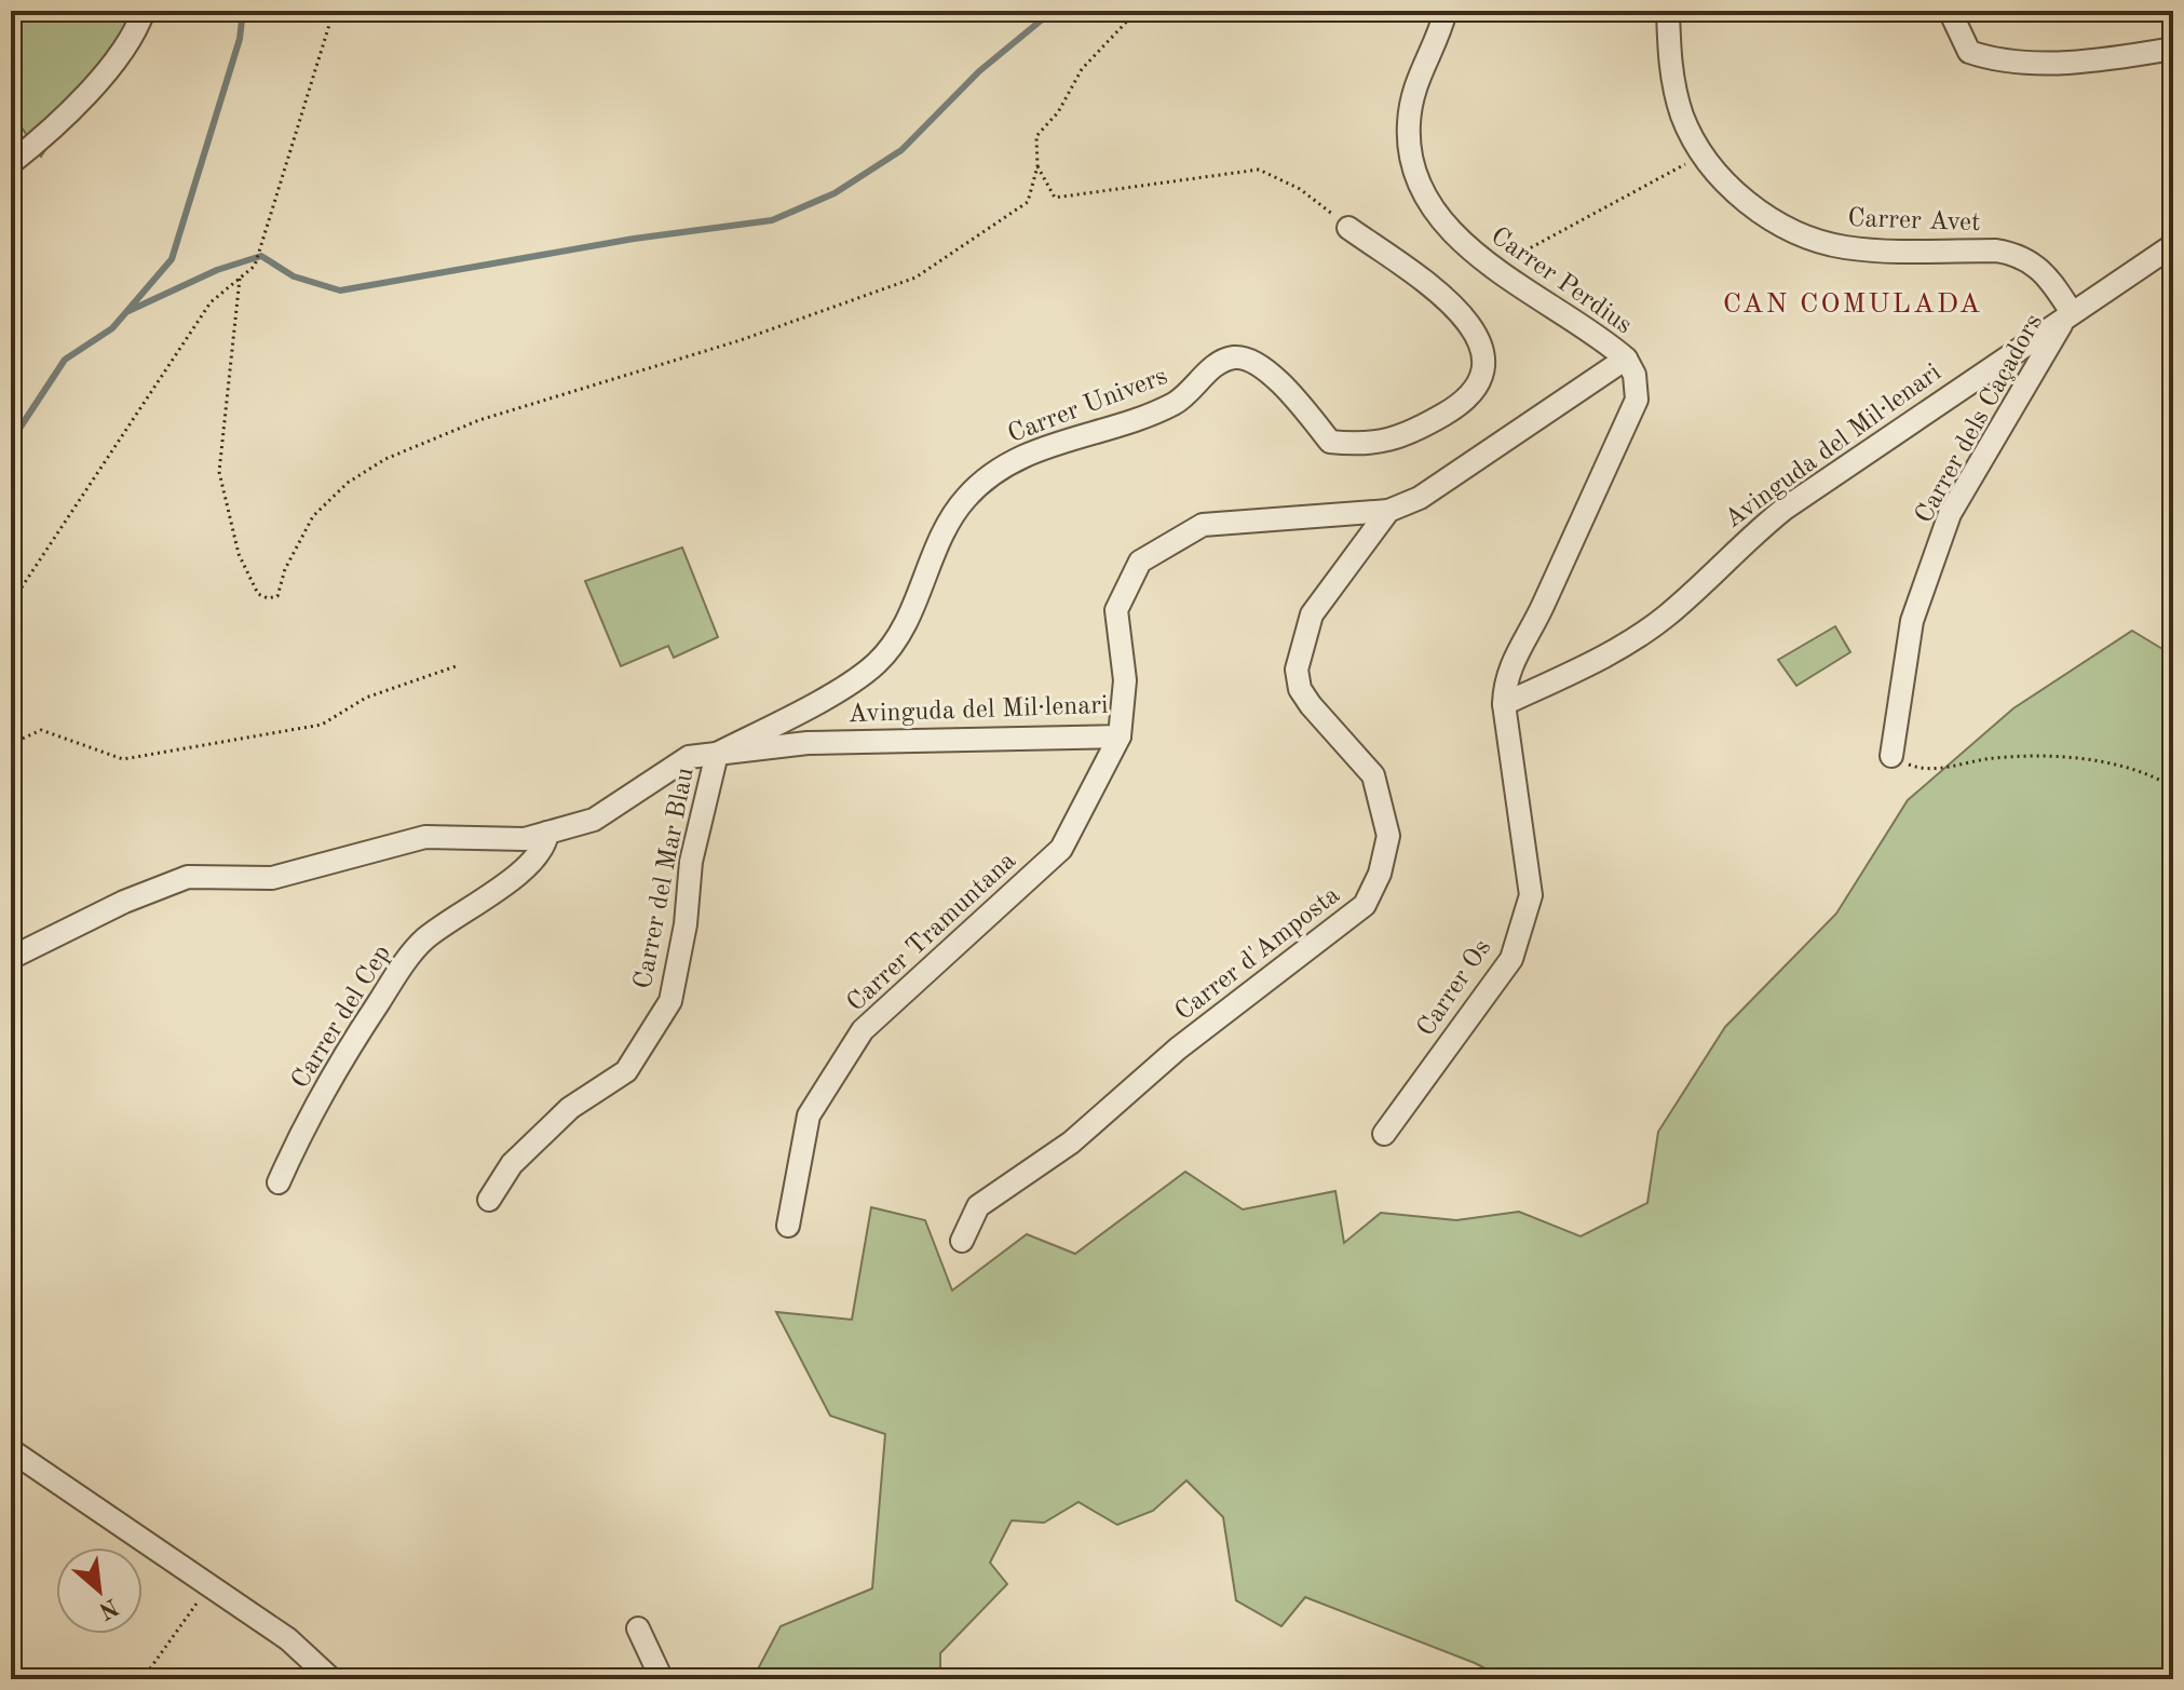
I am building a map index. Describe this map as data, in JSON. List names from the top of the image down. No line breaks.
{"streets":{"street":["Carrer Avet","Carrer Perdius","Carrer Univers","Carrer dels Caçadors","Avinguda del Mil·lenari","Carrer del Mar Blau","Carrer Tramuntana","Carrer d'Amposta","Carrer Os","Carrer del Cep"]},"crossings":[["Carrer Avet","Carrer dels Caçadors"],["Carrer Avet","Avinguda del Mil·lenari"],["Carrer Perdius","Avinguda del Mil·lenari"],["Carrer Univers","Avinguda del Mil·lenari"],["Carrer Univers","Carrer del Mar Blau"],["Carrer dels Caçadors","Avinguda del Mil·lenari"],["Avinguda del Mil·lenari","Carrer del Mar Blau"],["Avinguda del Mil·lenari","Carrer Tramuntana"],["Avinguda del Mil·lenari","Carrer d'Amposta"],["Avinguda del Mil·lenari","Carrer Os"],["Avinguda del Mil·lenari","Carrer del Cep"]],"districts":["CAN COMULADA"],"north":"bottom right"}
